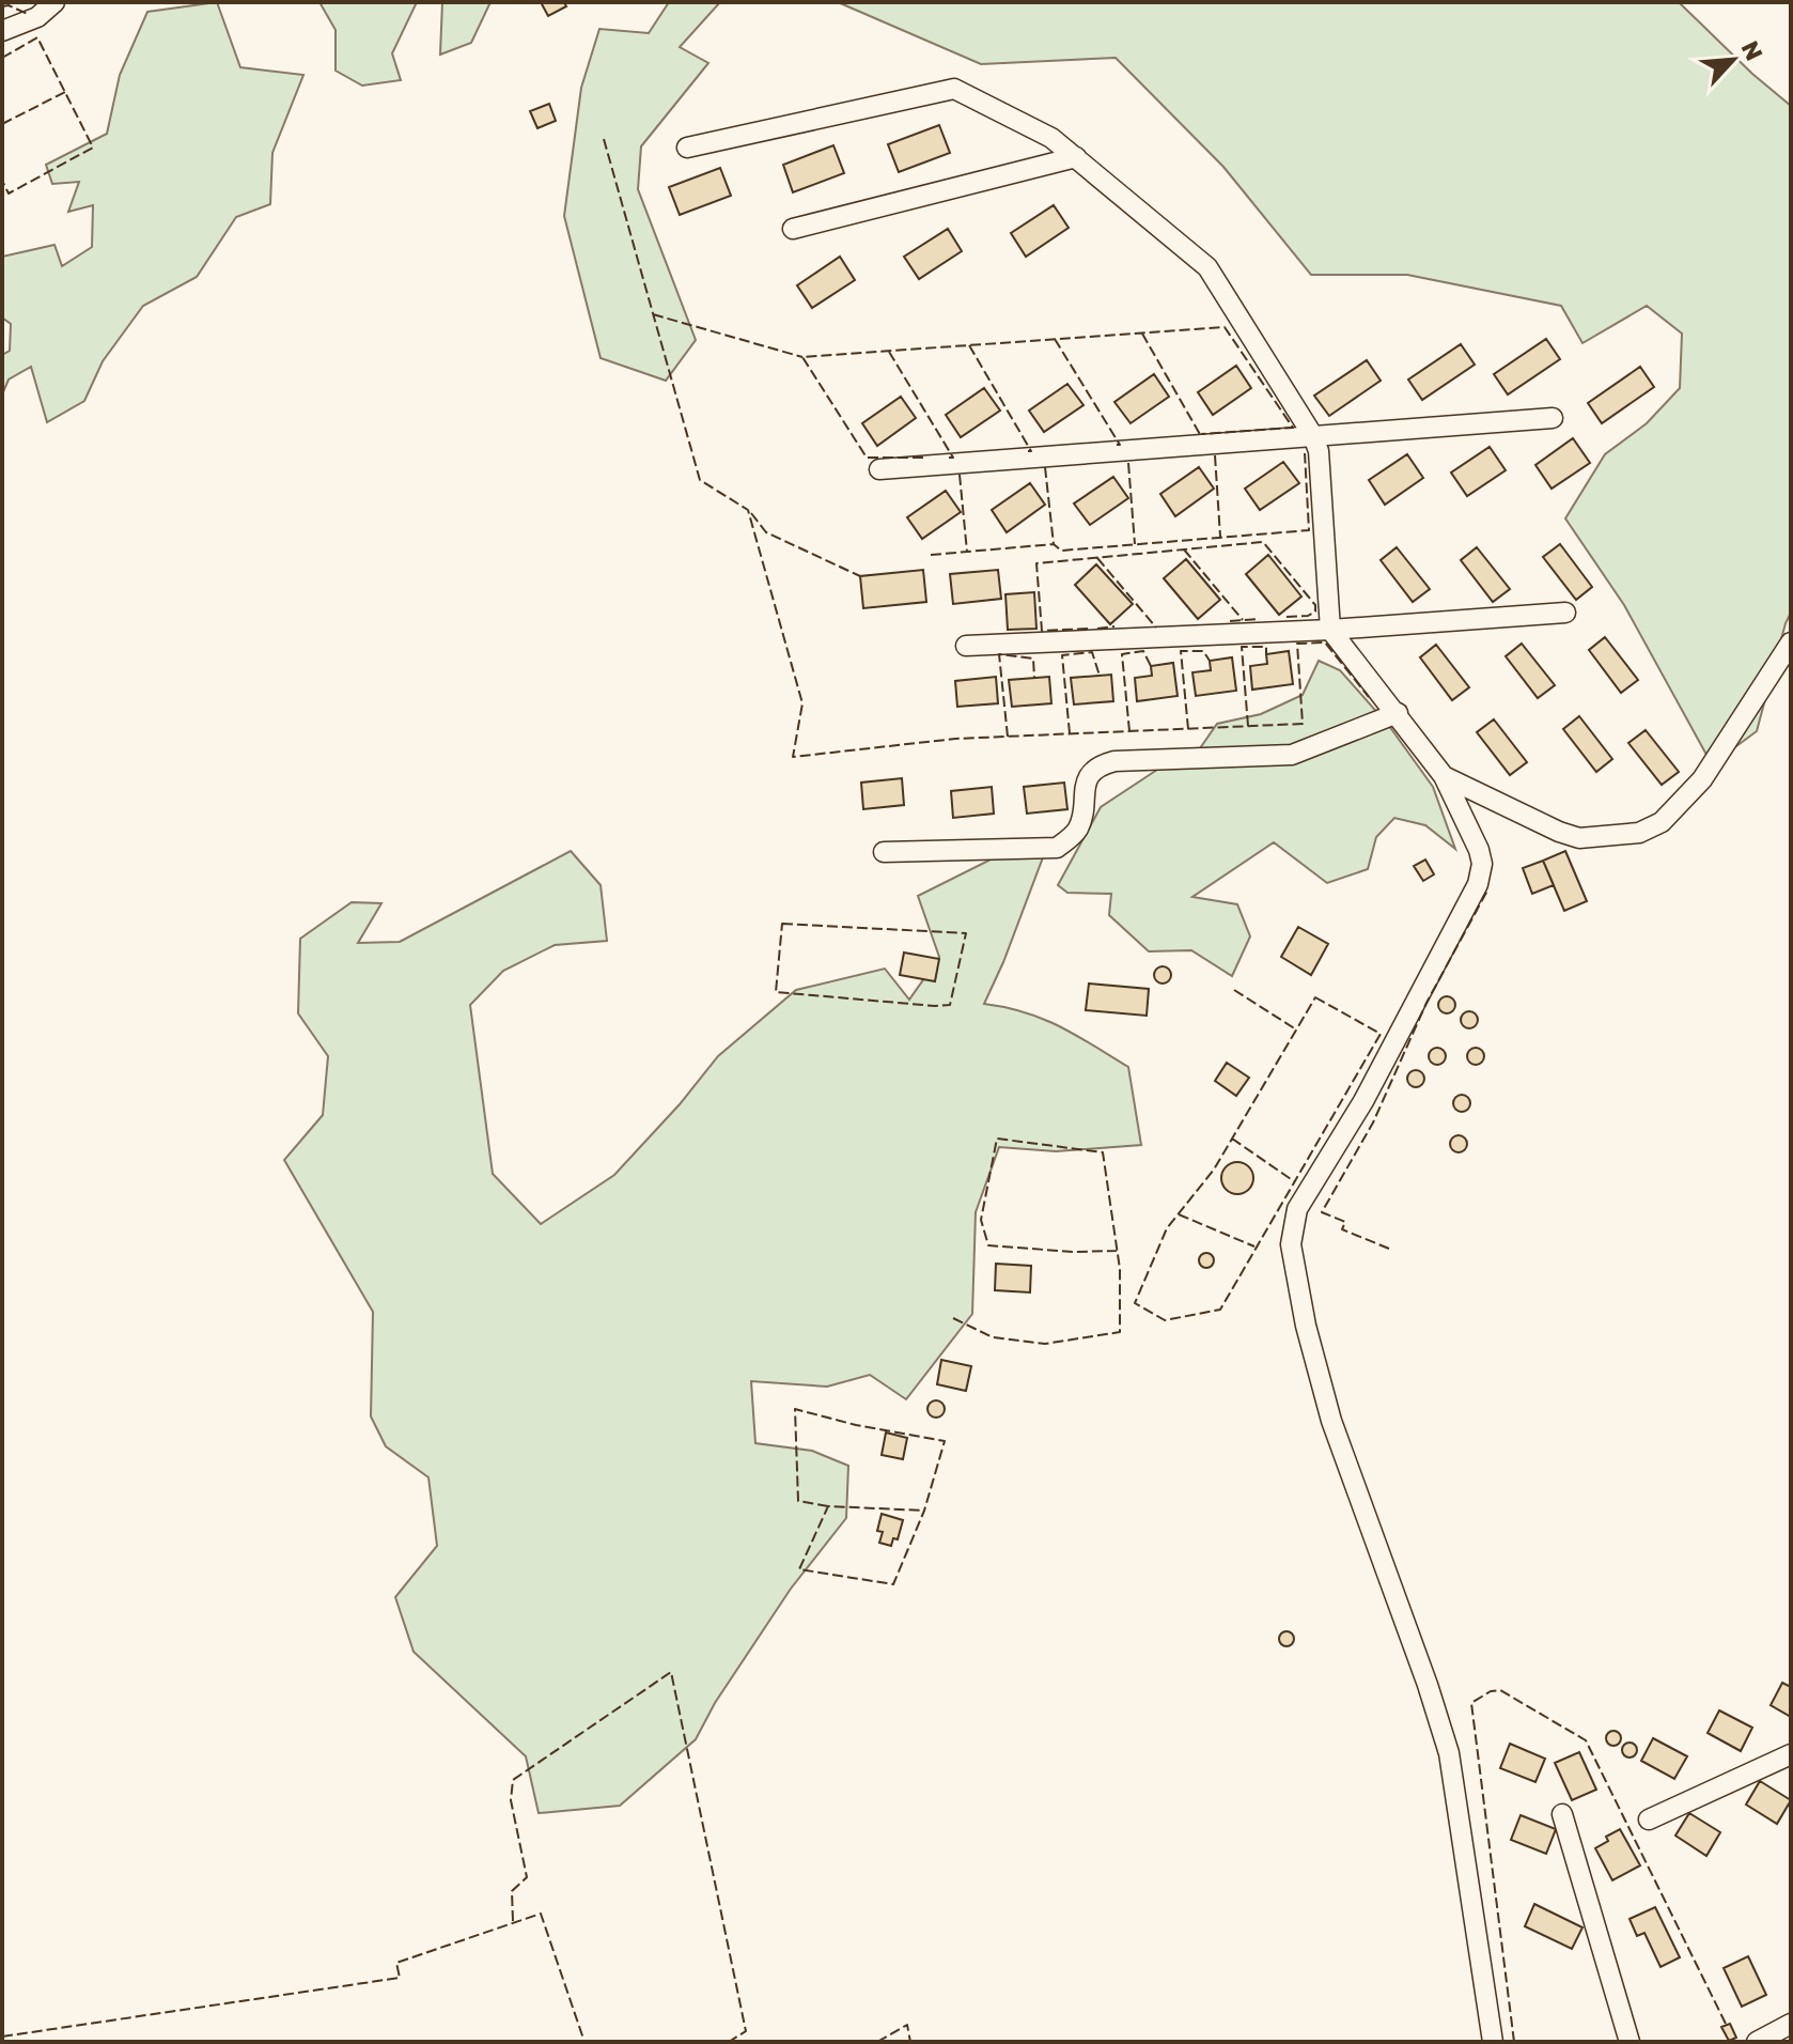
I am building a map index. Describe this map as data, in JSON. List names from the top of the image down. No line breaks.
{"north":"top right"}
